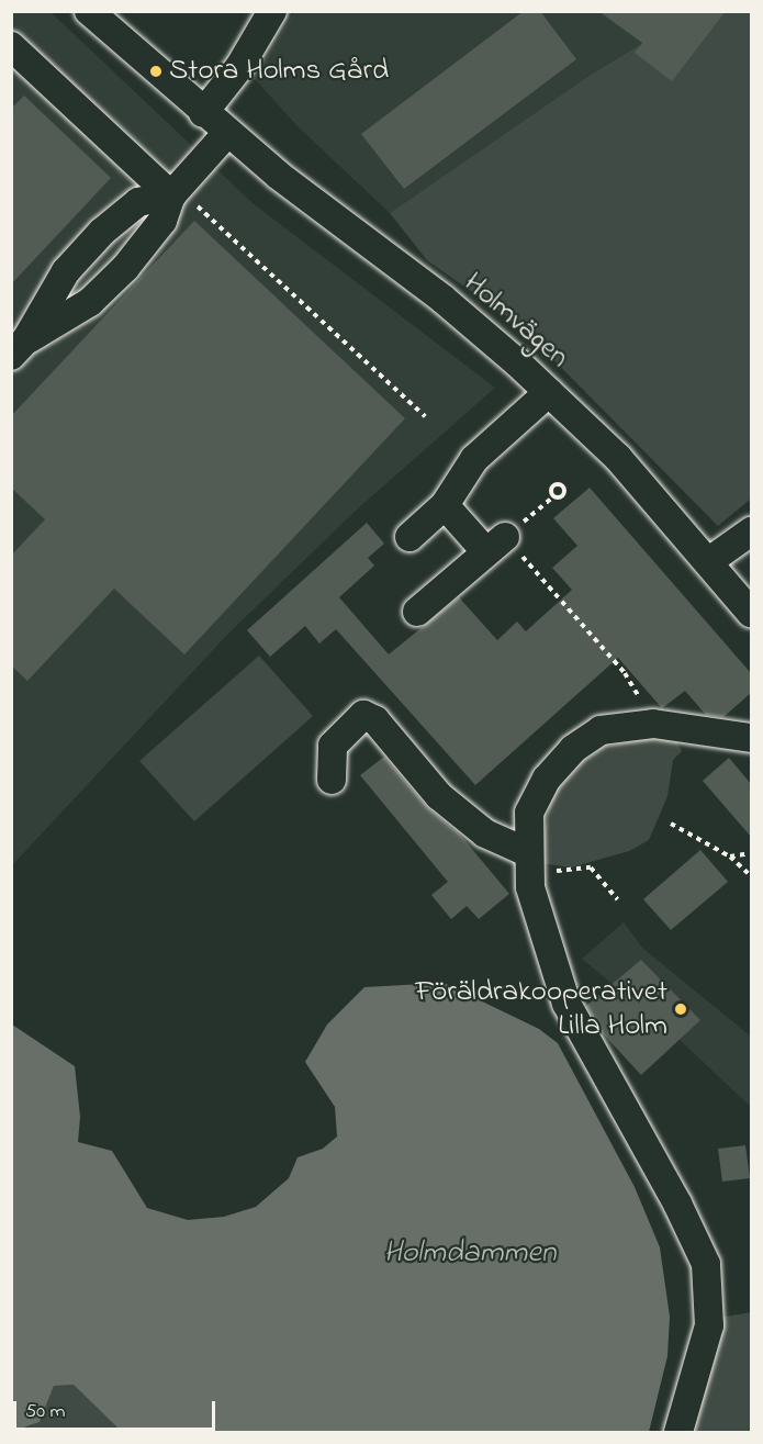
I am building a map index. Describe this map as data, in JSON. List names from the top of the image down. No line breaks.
{"streets":{"street":["Holmvägen"]},"water":["Holmdammen"],"places":["Stora Holms Gård","Föräldrakooperativet Lilla Holm"],"scale_bar":"50 m"}
